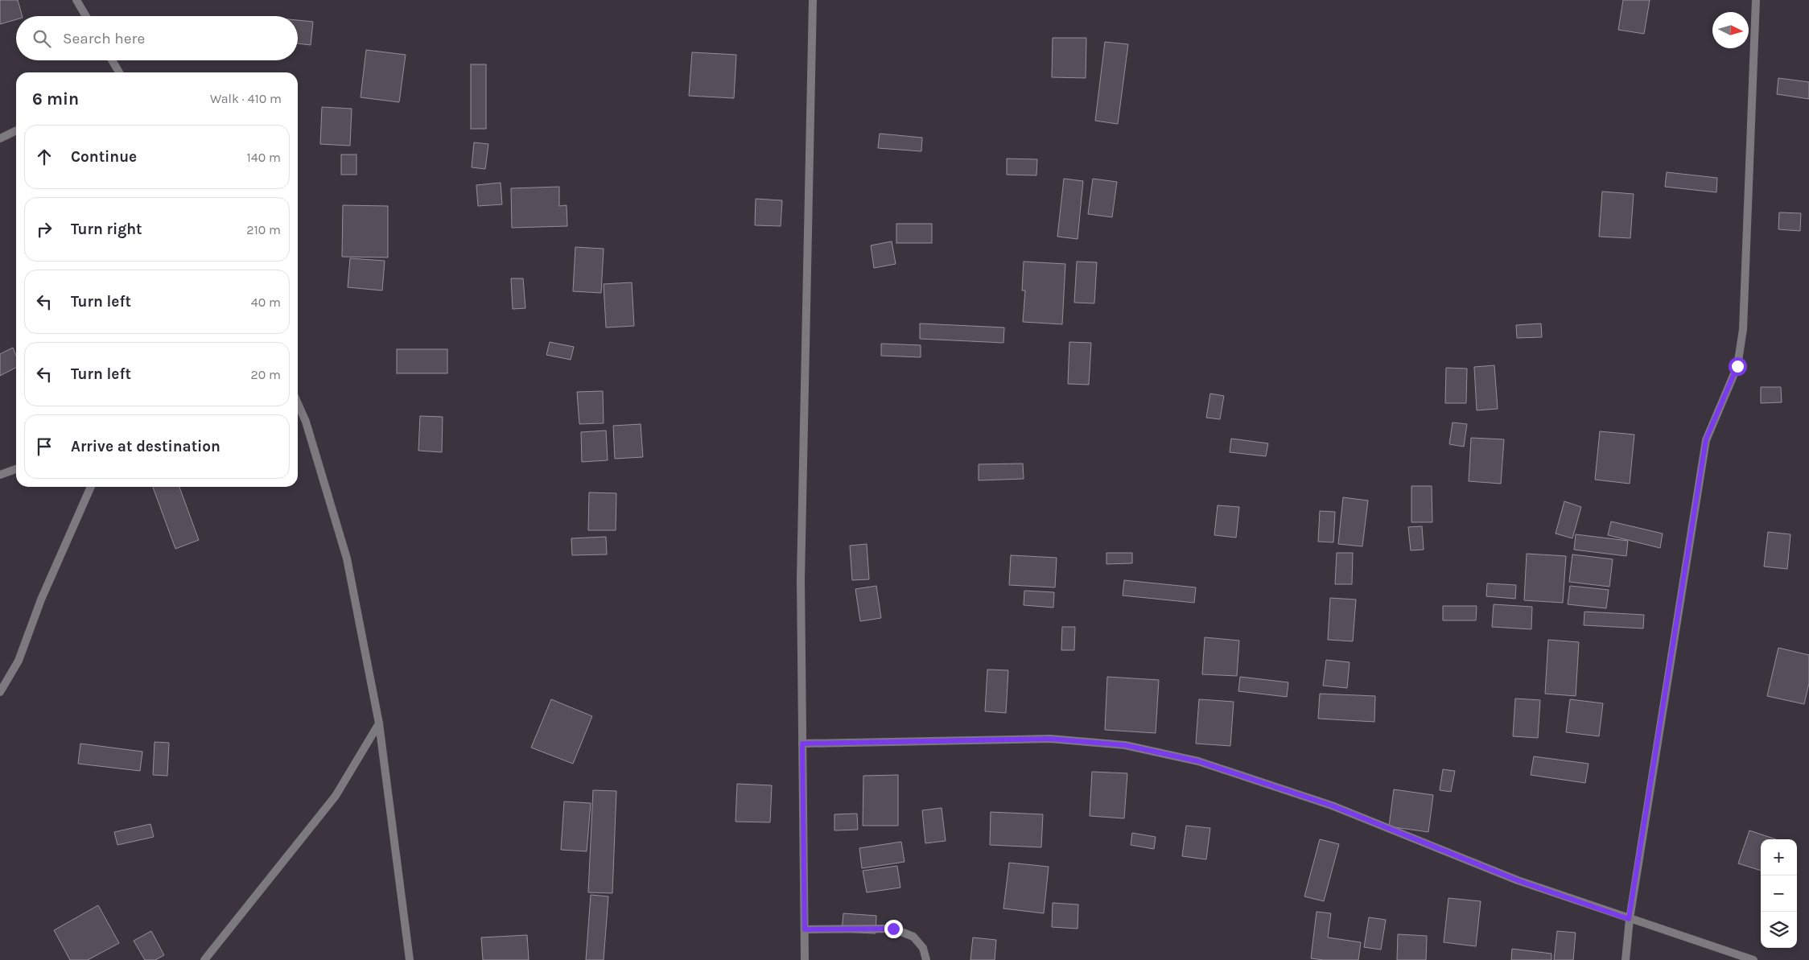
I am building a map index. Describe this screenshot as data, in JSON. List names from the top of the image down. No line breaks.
{"north":"right","page":{"search":"Search here","heading":["6 min","Walk · 410 m"],"list":[["Continue","140 m"],["Turn right","210 m"],["Turn left","40 m"],["Turn left","20 m"],"Arrive at destination"],"map_buttons":["+","−"]}}
